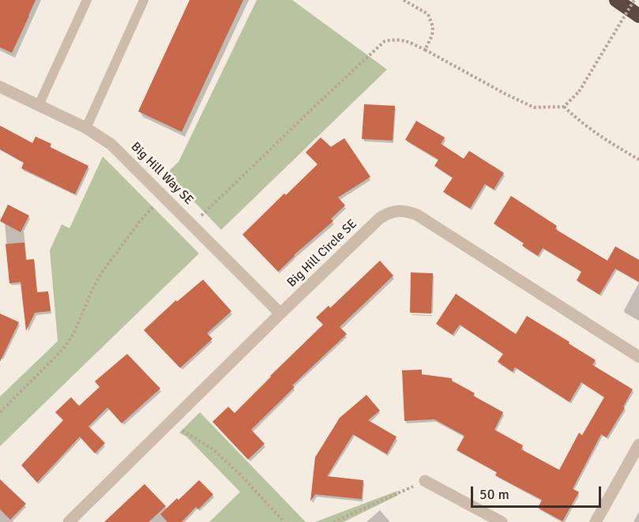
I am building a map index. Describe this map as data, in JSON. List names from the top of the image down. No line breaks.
{"streets":{"street":["Big Hill Way SE","Big Hill Circle SE"]},"crossings":[["Big Hill Way SE","Big Hill Circle SE"]],"scale_bar":"50 m"}
